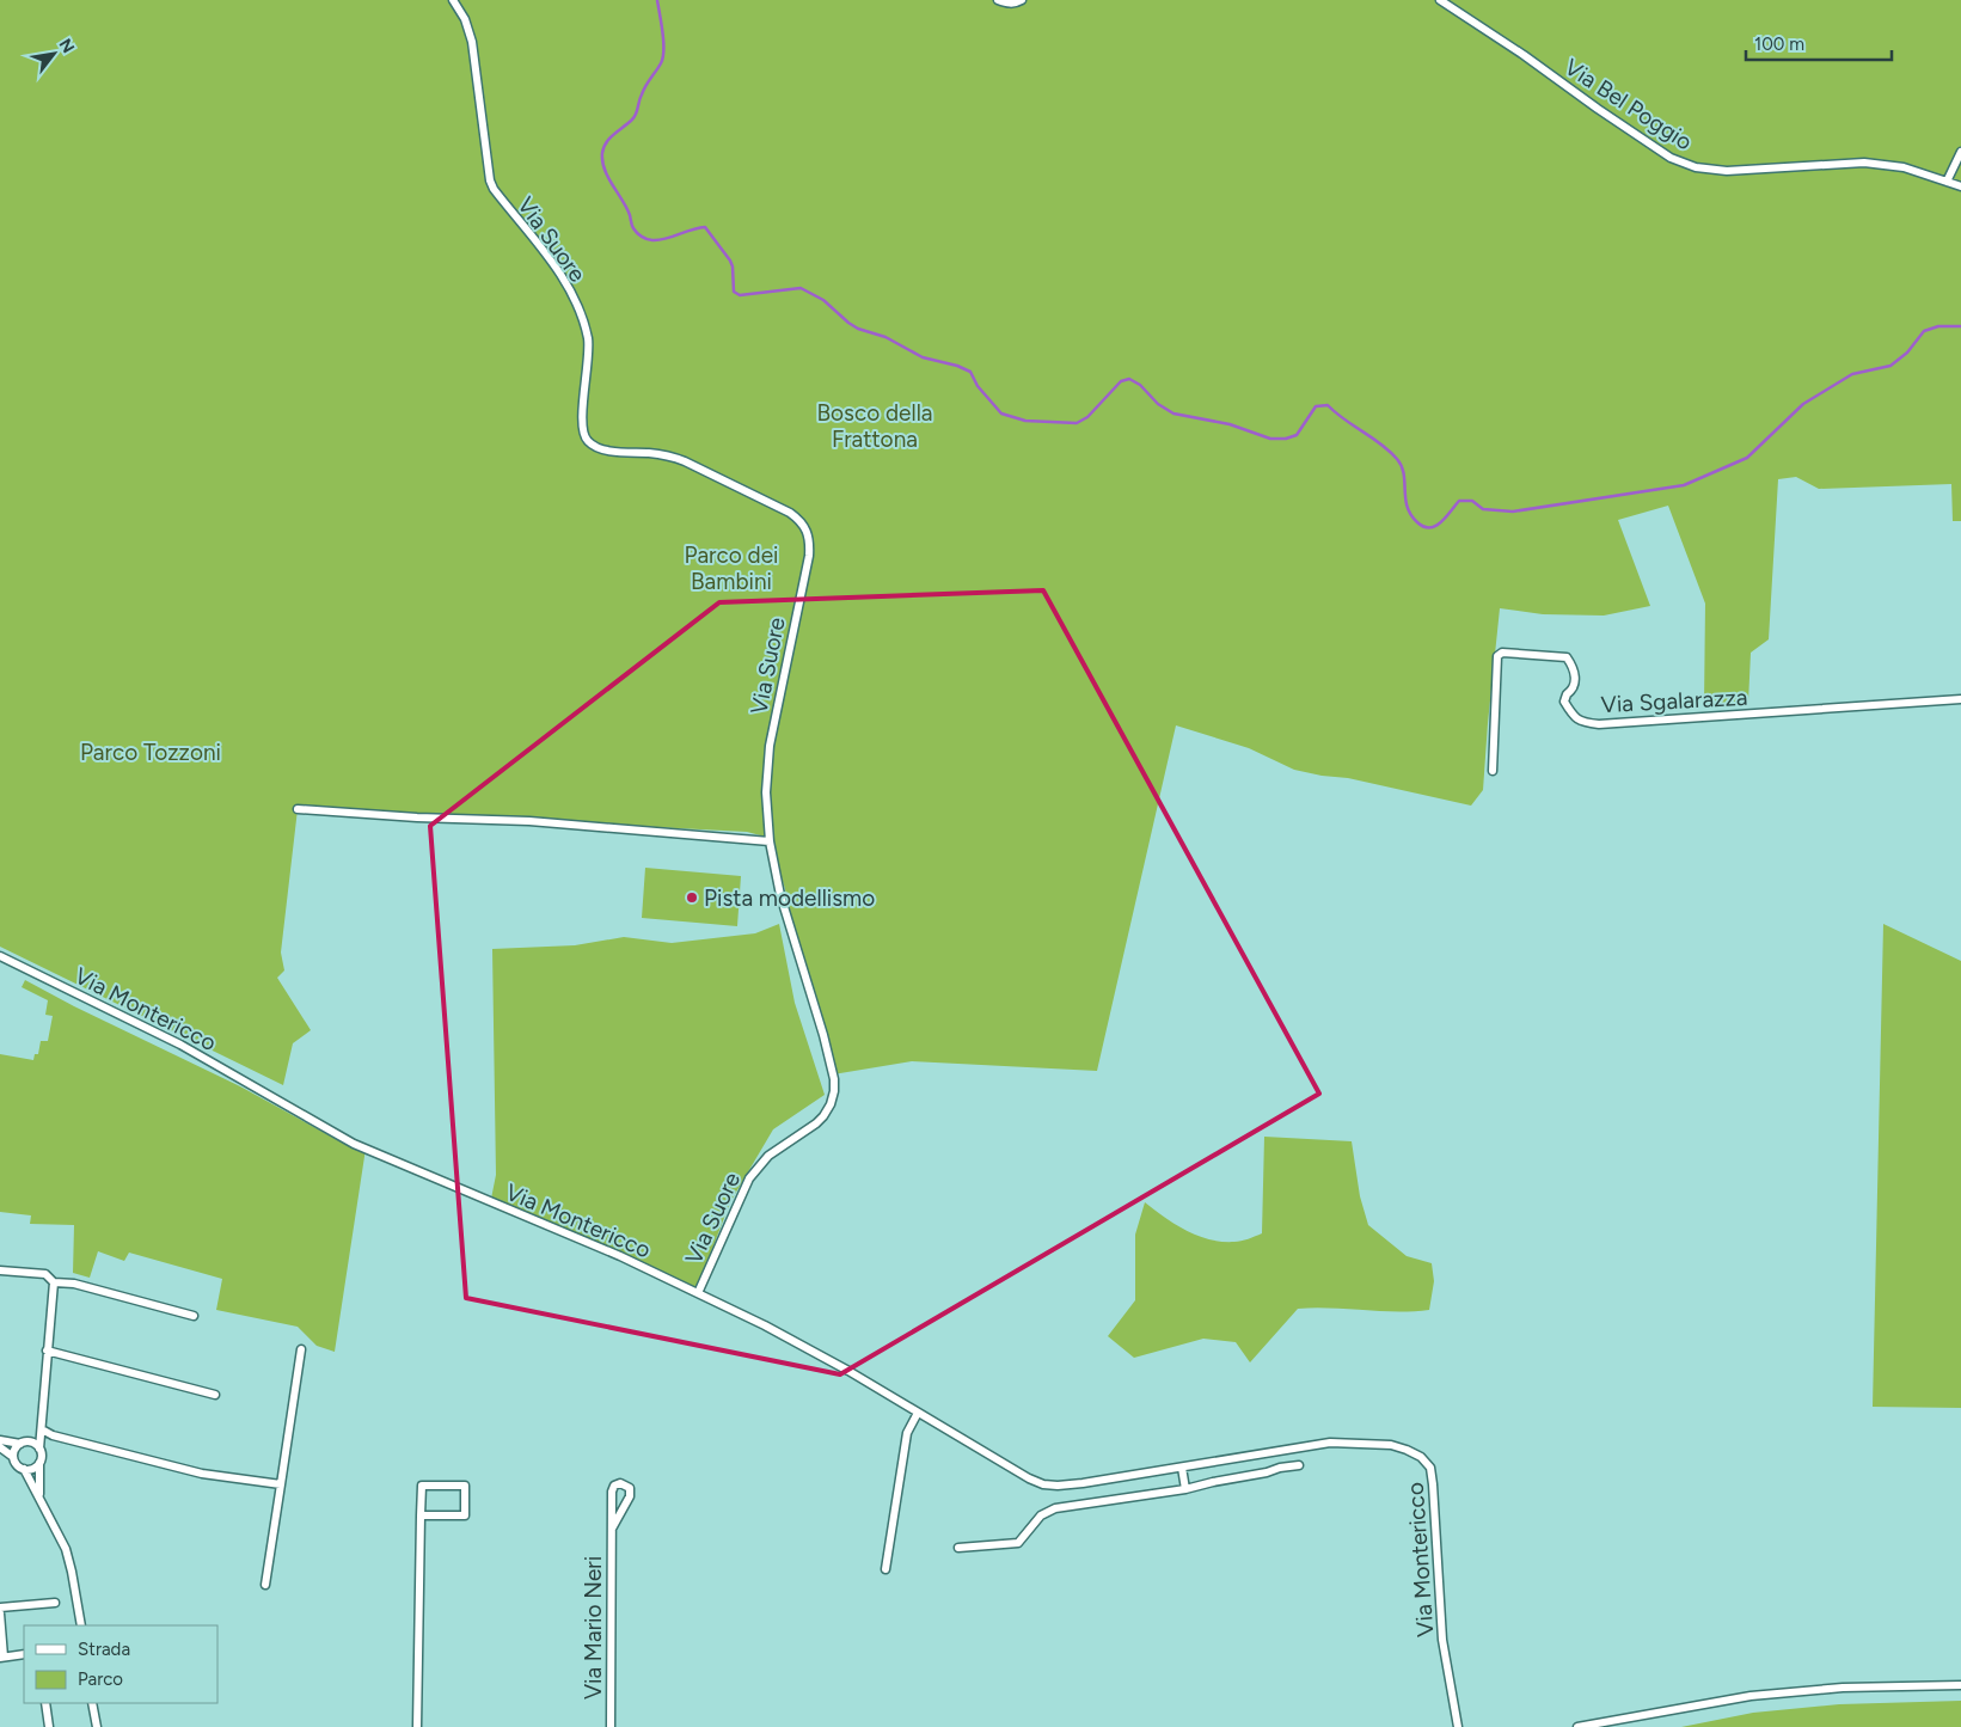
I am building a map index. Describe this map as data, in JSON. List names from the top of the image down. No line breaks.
{"streets":{"street":["Via Bel Poggio","Via Suore","Via Sgalarazza","Via Montericco","Via Mario Neri"]},"crossings":[["Via Suore","Via Montericco"]],"parks":["Bosco della Frattona","Parco dei Bambini","Parco Tozzoni"],"places":["Pista modellismo"],"legend":["Strada","Parco"],"scale_bar":"100 m","north":"top right"}
